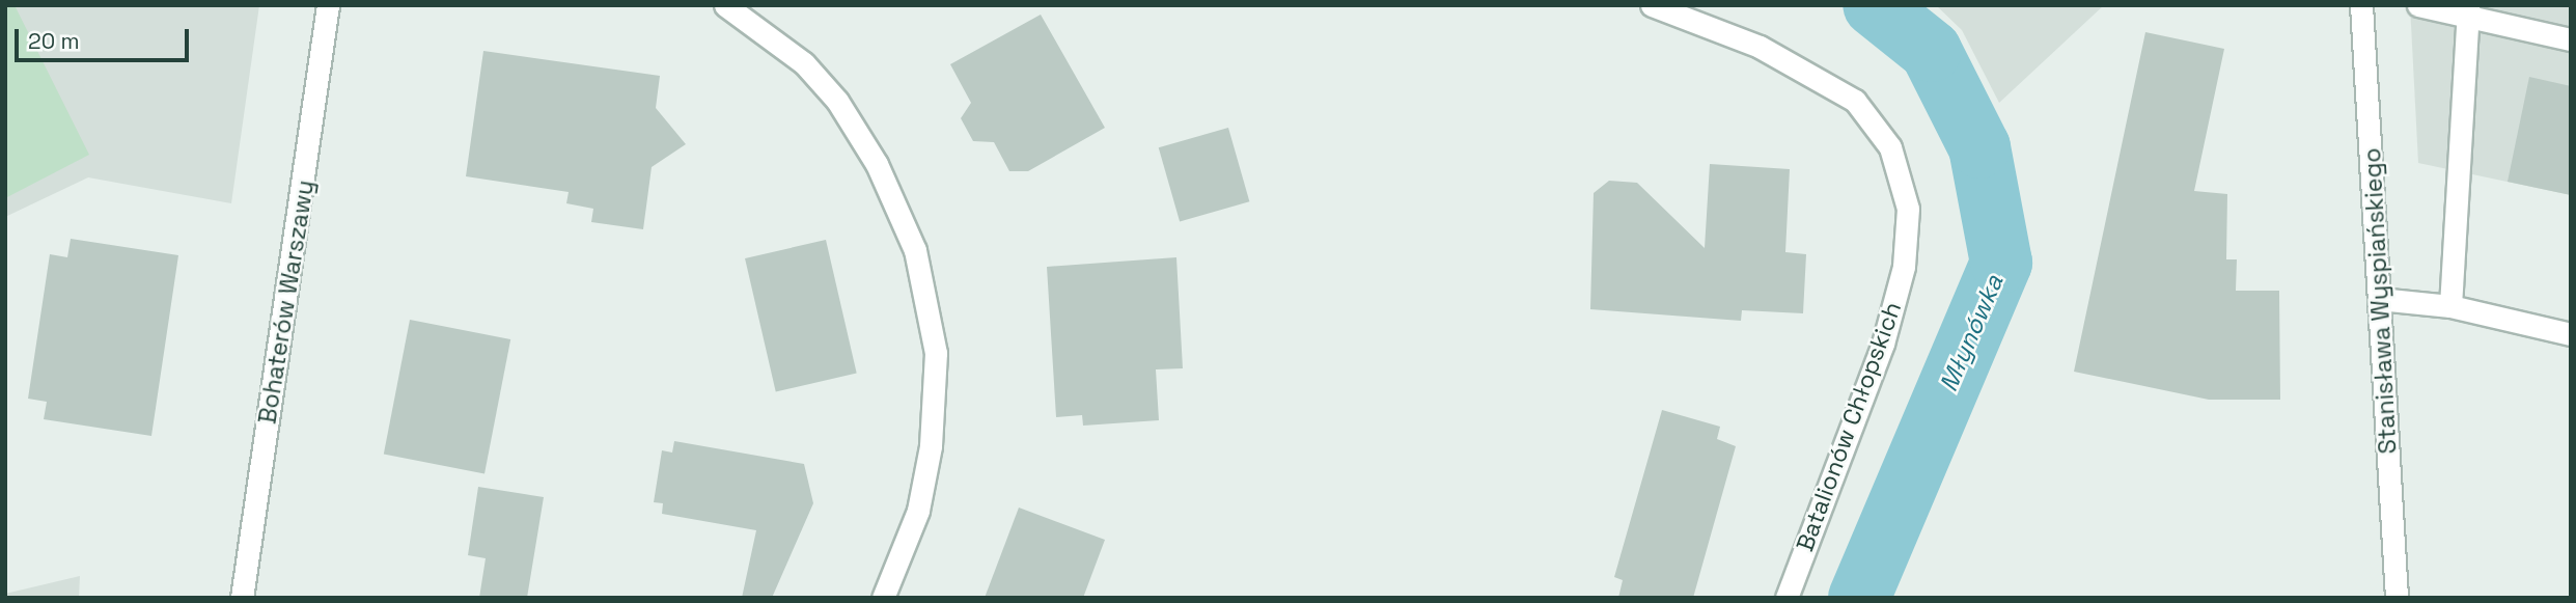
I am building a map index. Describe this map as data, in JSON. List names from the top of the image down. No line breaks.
{"streets":{"street":["Stanisława Wyspiańskiego","Bohaterów Warszawy","Batalionów Chłopskich"]},"water":["Młynówka"],"scale_bar":"20 m"}
